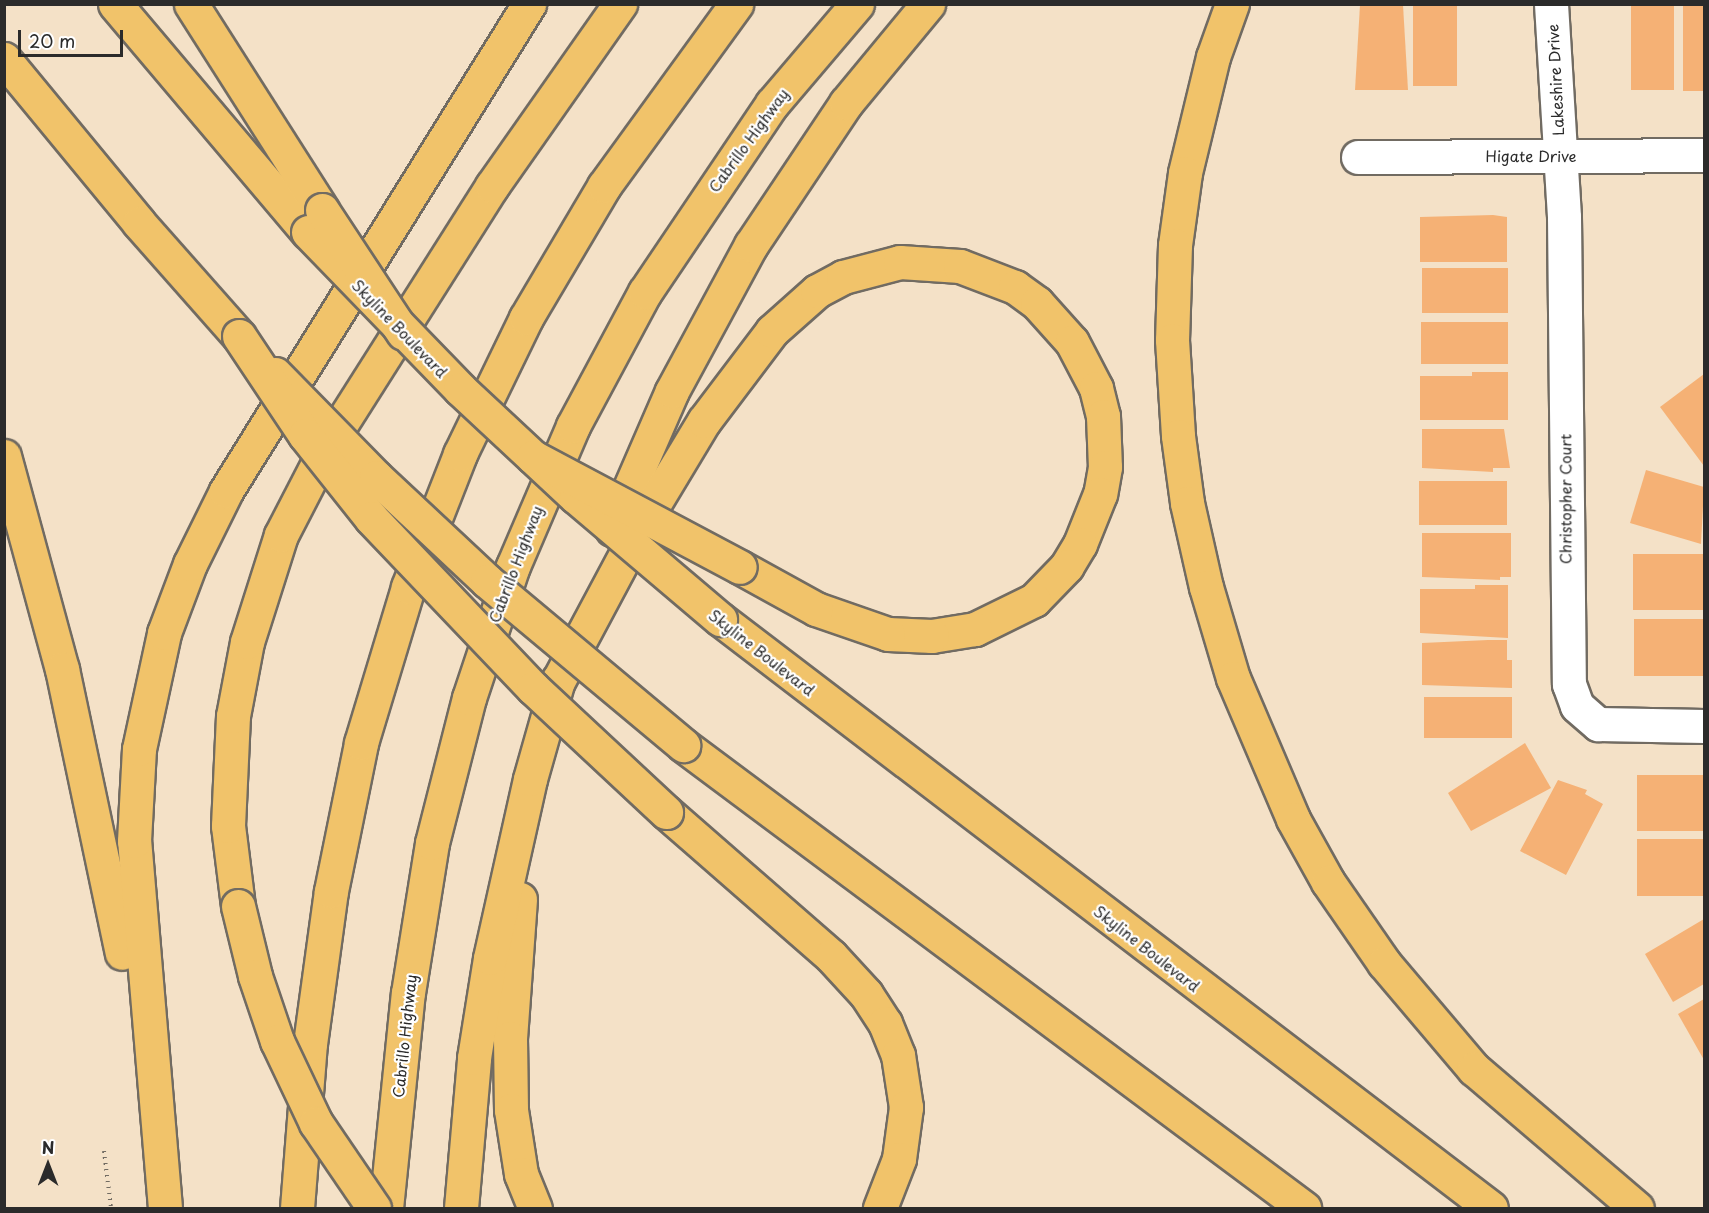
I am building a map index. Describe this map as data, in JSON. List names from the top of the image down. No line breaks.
{"streets":{"main road":["Cabrillo Highway","Skyline Boulevard"],"street":["Lakeshire Drive","Higate Drive","Christopher Court"]},"crossings":[["Lakeshire Drive","Higate Drive"],["Lakeshire Drive","Christopher Court"],["Higate Drive","Christopher Court"]],"scale_bar":"20 m","north":"top"}
